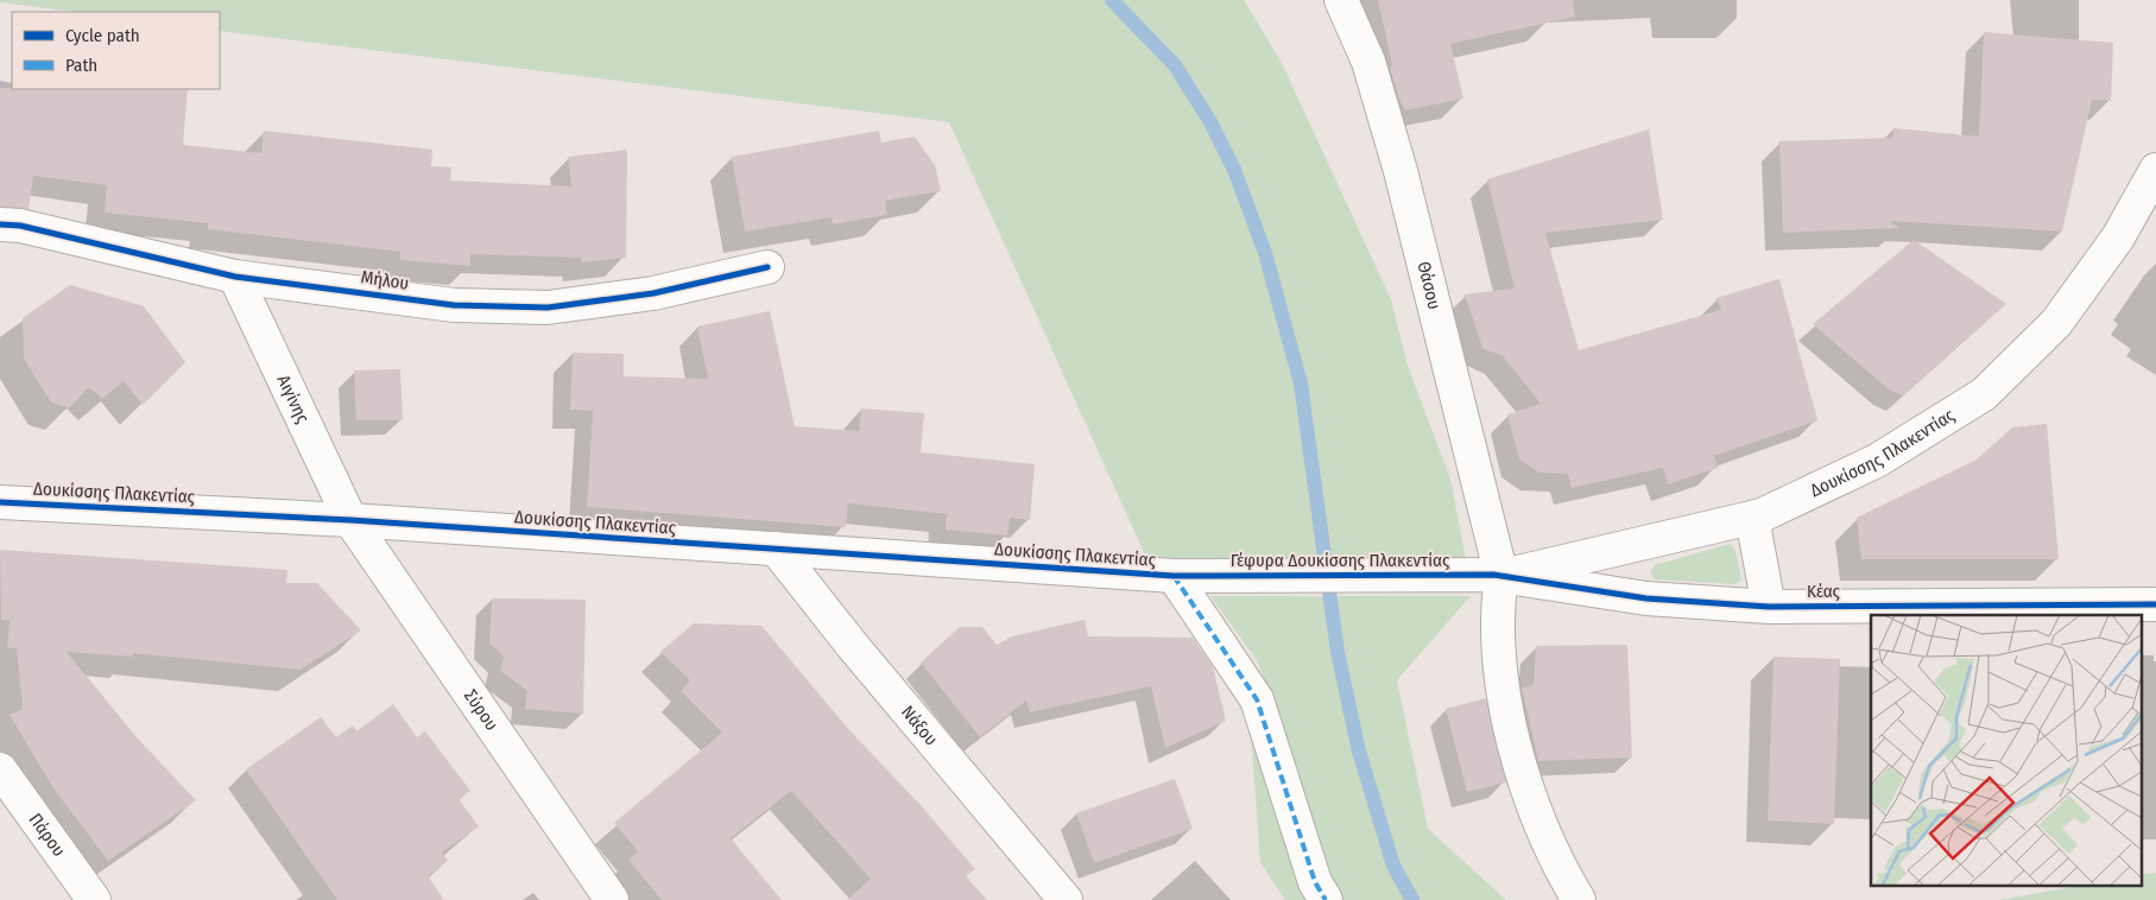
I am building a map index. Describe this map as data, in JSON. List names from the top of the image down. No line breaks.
{"streets":{"street":["Μήλου","Θάσου","Αιγίνης","Δουκίσσης Πλακεντίας","Γέφυρα Δουκίσσης Πλακεντίας","Κέας","Σύρου","Νάξου","Πάρου"]},"crossings":[["Μήλου","Αιγίνης"],["Θάσου","Δουκίσσης Πλακεντίας"],["Θάσου","Γέφυρα Δουκίσσης Πλακεντίας"],["Θάσου","Κέας"],["Αιγίνης","Δουκίσσης Πλακεντίας"],["Αιγίνης","Σύρου"],["Δουκίσσης Πλακεντίας","Γέφυρα Δουκίσσης Πλακεντίας"],["Δουκίσσης Πλακεντίας","Κέας"],["Δουκίσσης Πλακεντίας","Σύρου"],["Δουκίσσης Πλακεντίας","Νάξου"],["Γέφυρα Δουκίσσης Πλακεντίας","Κέας"]],"legend":["Cycle path","Path"]}
